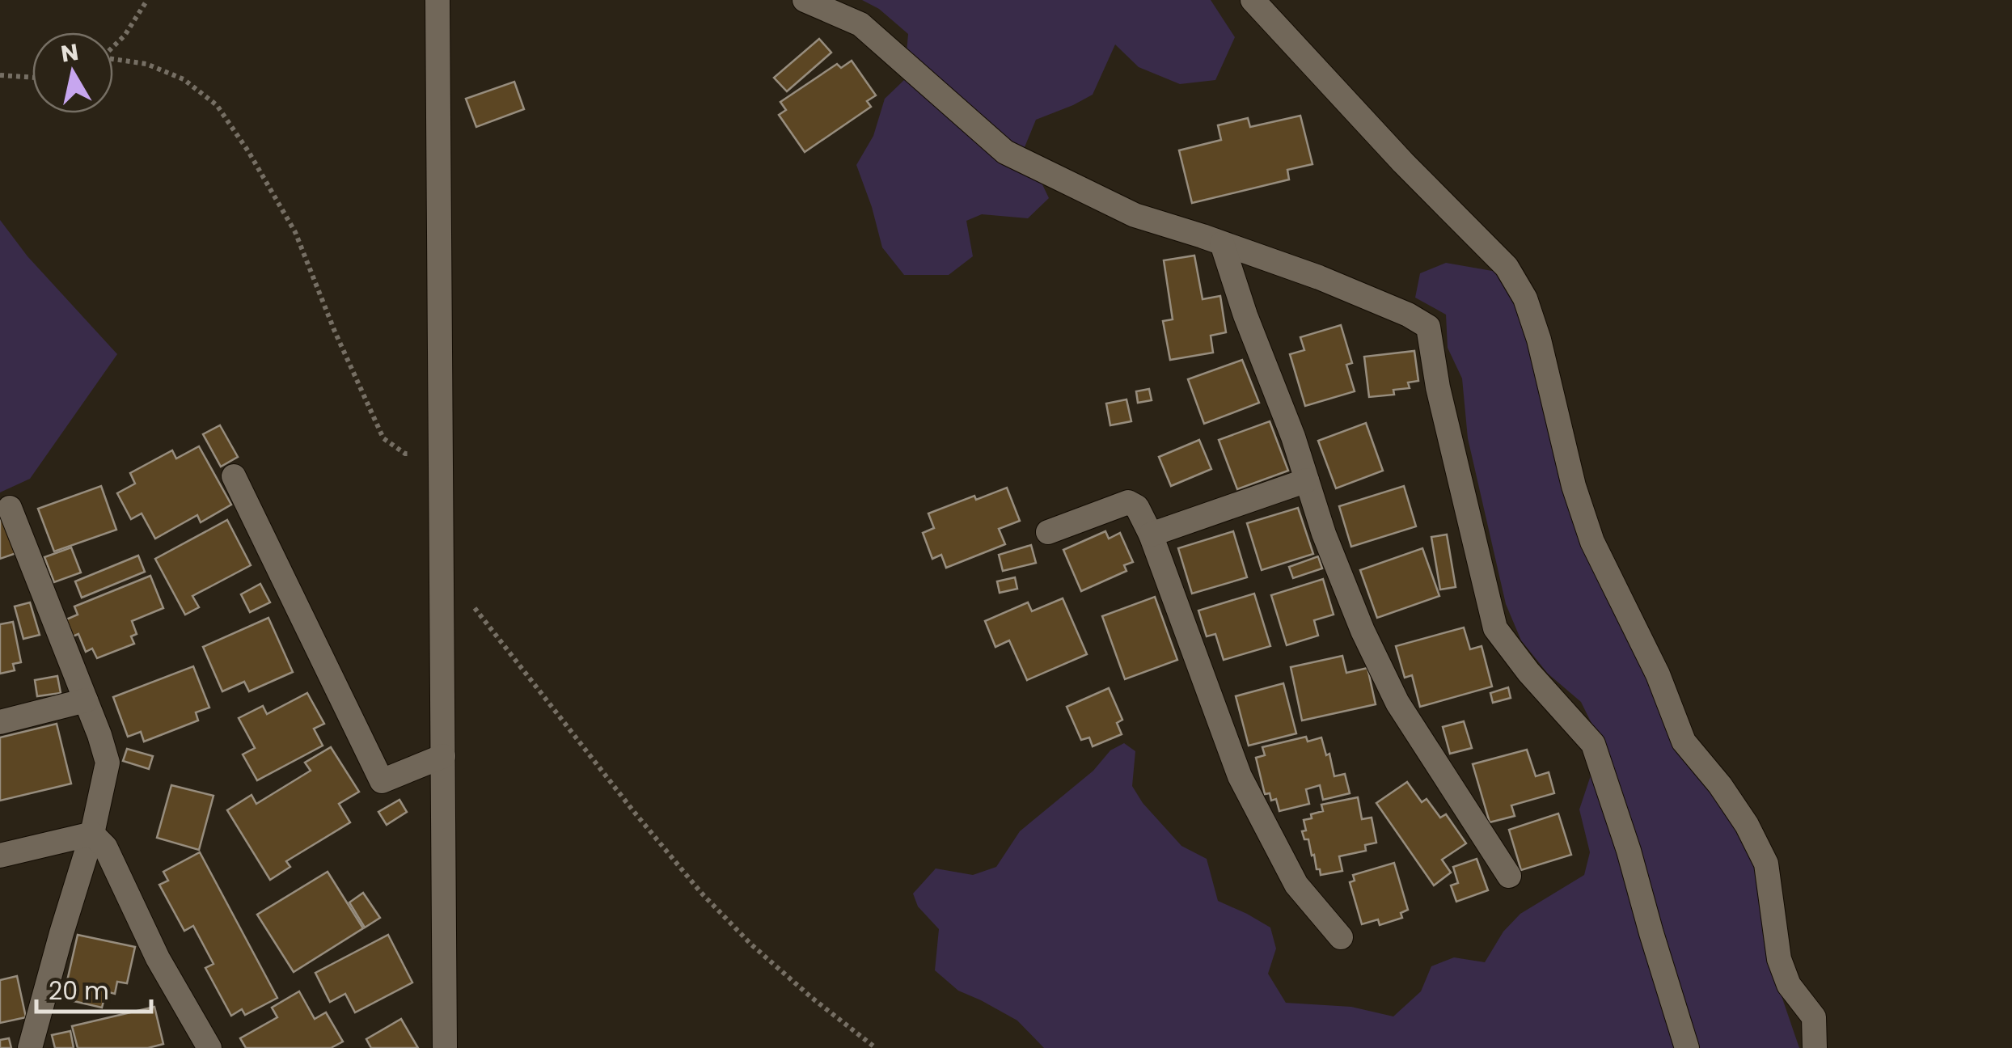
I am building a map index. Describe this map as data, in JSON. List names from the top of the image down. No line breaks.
{"scale_bar":"20 m","north":"top"}
